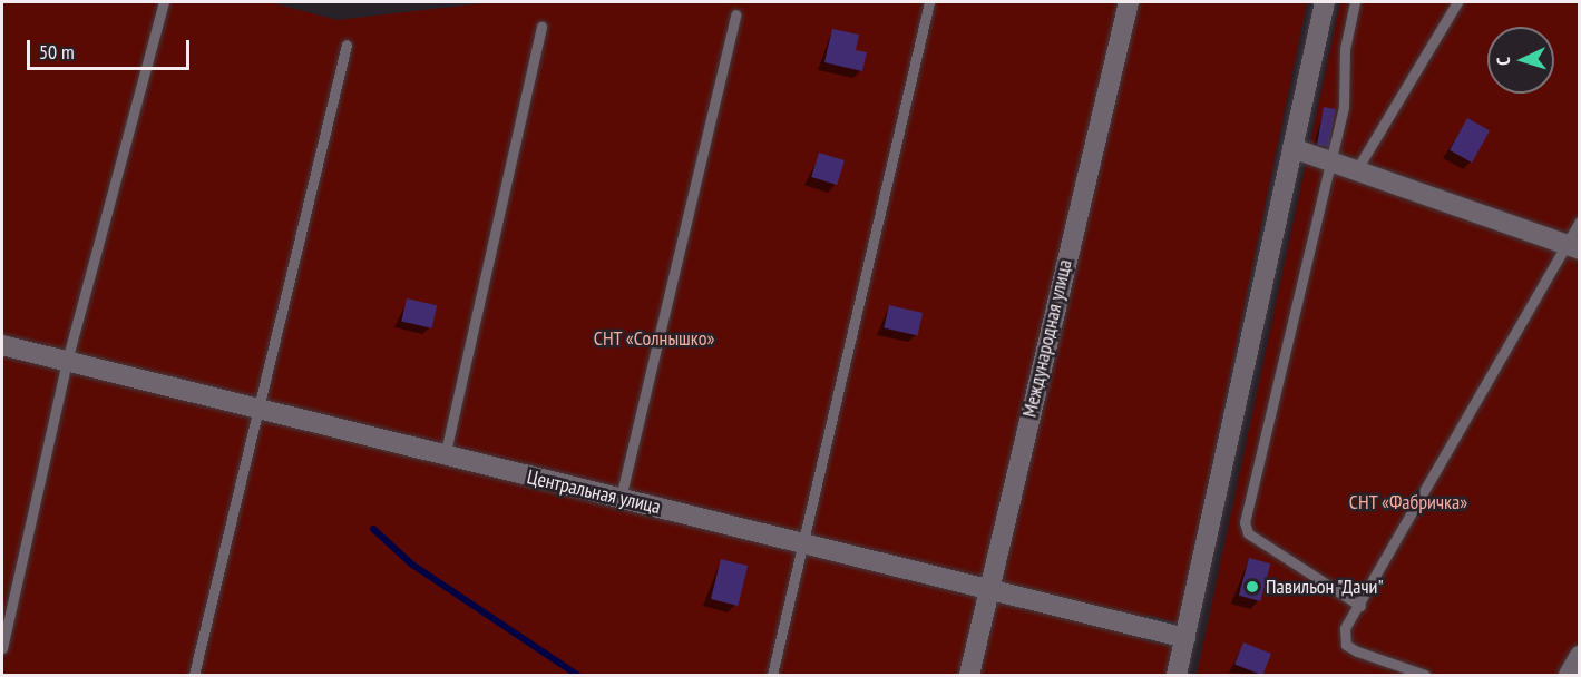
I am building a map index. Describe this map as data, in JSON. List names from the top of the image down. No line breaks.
{"streets":{"street":["Международная улица","Центральная улица"]},"crossings":[["Международная улица","Центральная улица"]],"parks":["СНТ «Солнышко»","СНТ «Фабричка»"],"places":["Павильон \"Дачи\""],"scale_bar":"50 m","north":"left"}
